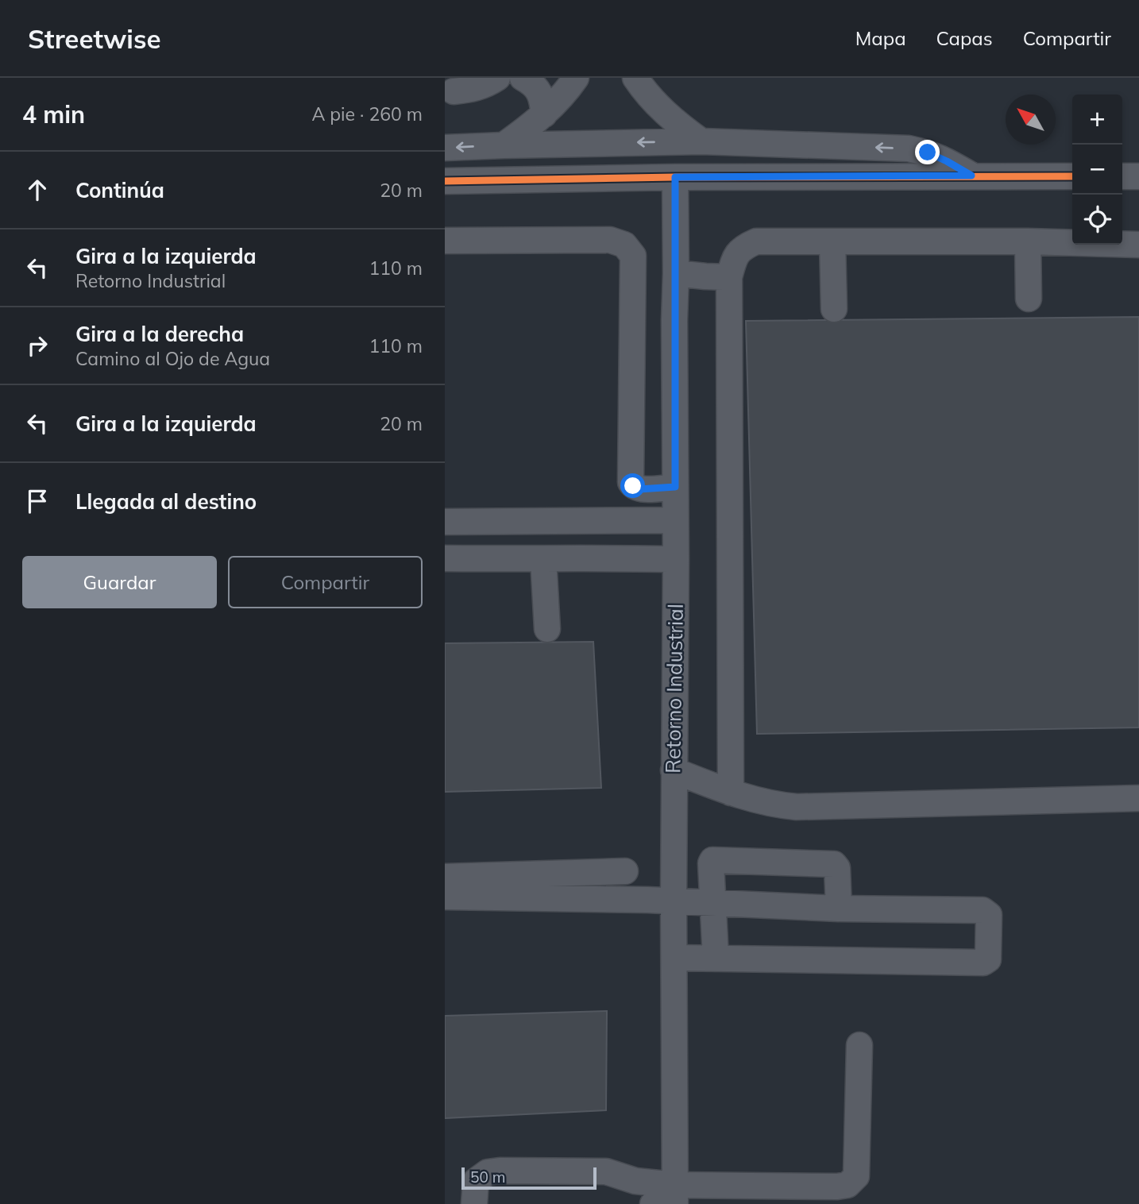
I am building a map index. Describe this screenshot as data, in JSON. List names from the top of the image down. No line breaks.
{"streets":{"street":["Retorno Industrial"]},"scale_bar":"50 m","north":"top left","page":{"header":"Streetwise","nav":["Mapa","Capas","Compartir"],"heading":["4 min","A pie · 260 m"],"map_buttons":["+","−"],"list":[["Continúa","20 m"],["Gira a la izquierda","Retorno Industrial","110 m"],["Gira a la derecha","Camino al Ojo de Agua","110 m"],["Gira a la izquierda","20 m"],"Llegada al destino"],"buttons":["Guardar","Compartir"],"scale":"50 m"}}
